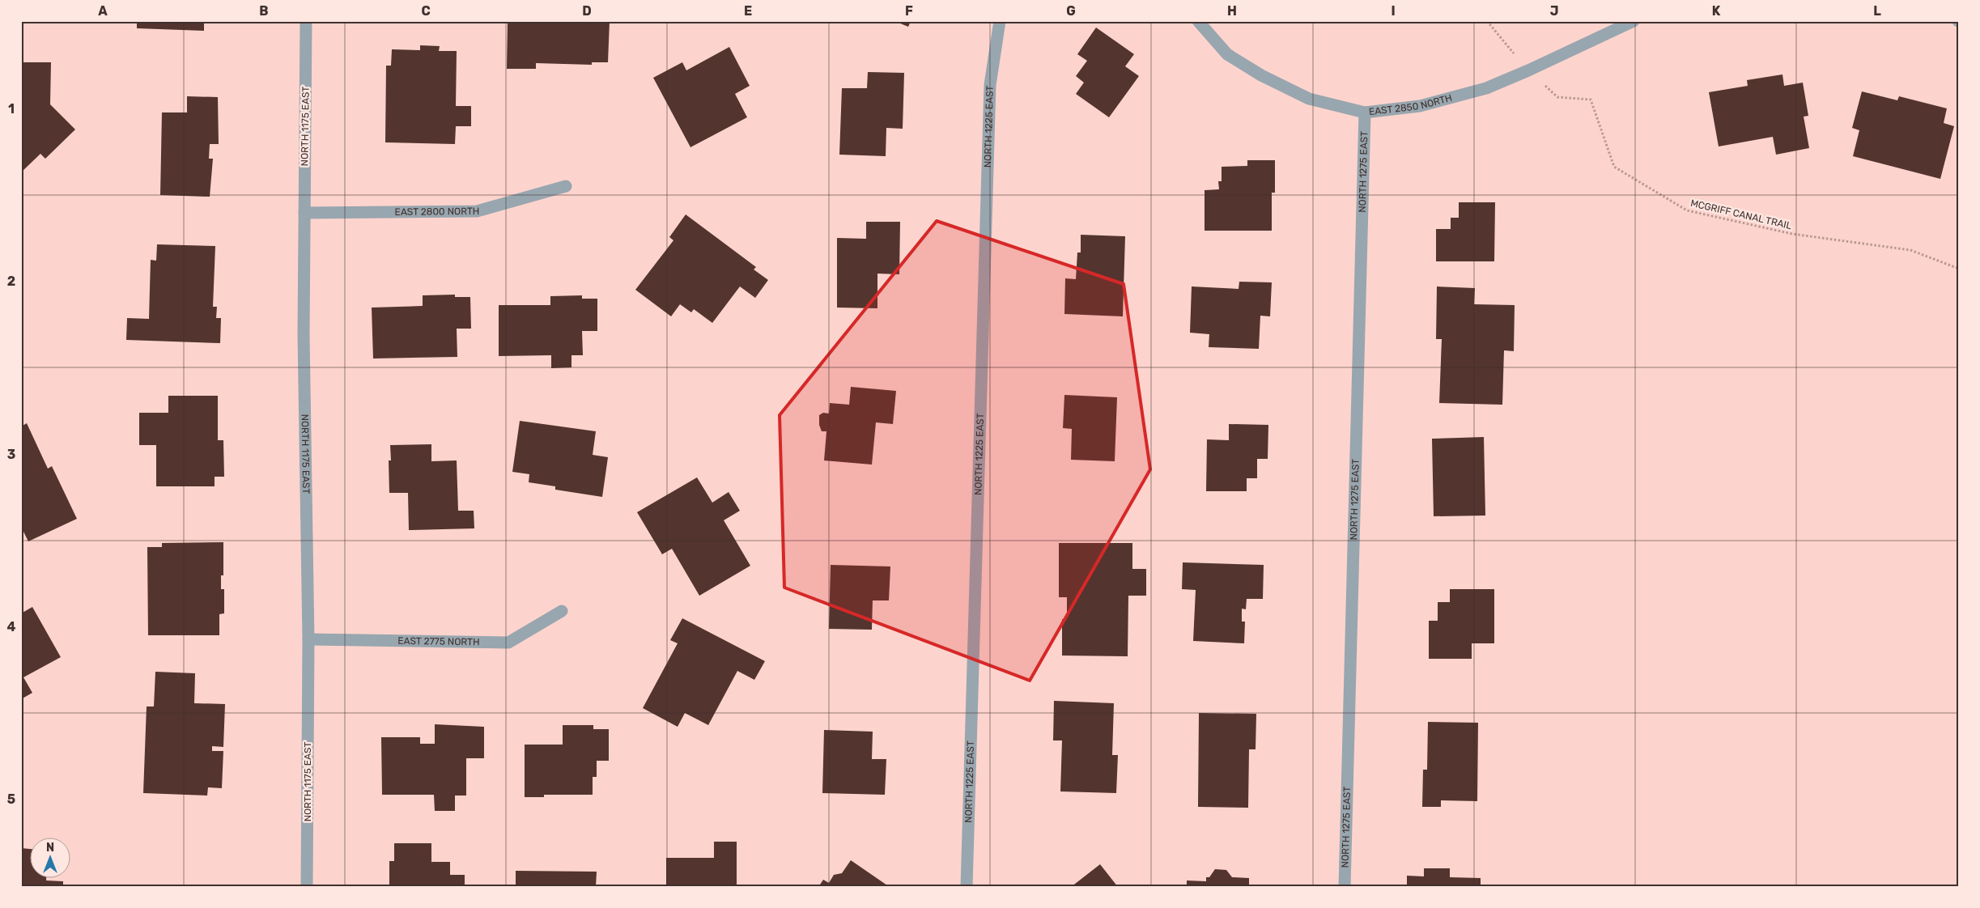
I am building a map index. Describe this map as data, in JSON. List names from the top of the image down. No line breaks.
{"streets":{"street":["EAST 2850 NORTH","NORTH 1175 EAST","NORTH 1225 EAST","NORTH 1275 EAST","EAST 2800 NORTH","EAST 2775 NORTH"],"path":["MCGRIFF CANAL TRAIL"]},"crossings":[["EAST 2850 NORTH","NORTH 1275 EAST"],["EAST 2850 NORTH","MCGRIFF CANAL TRAIL"],["NORTH 1175 EAST","EAST 2800 NORTH"],["NORTH 1175 EAST","EAST 2775 NORTH"]],"north":"top","grid":{"columns":["A","B","C","D","E","F","G","H","I","J","K","L"],"rows":["1","2","3","4","5"]}}
